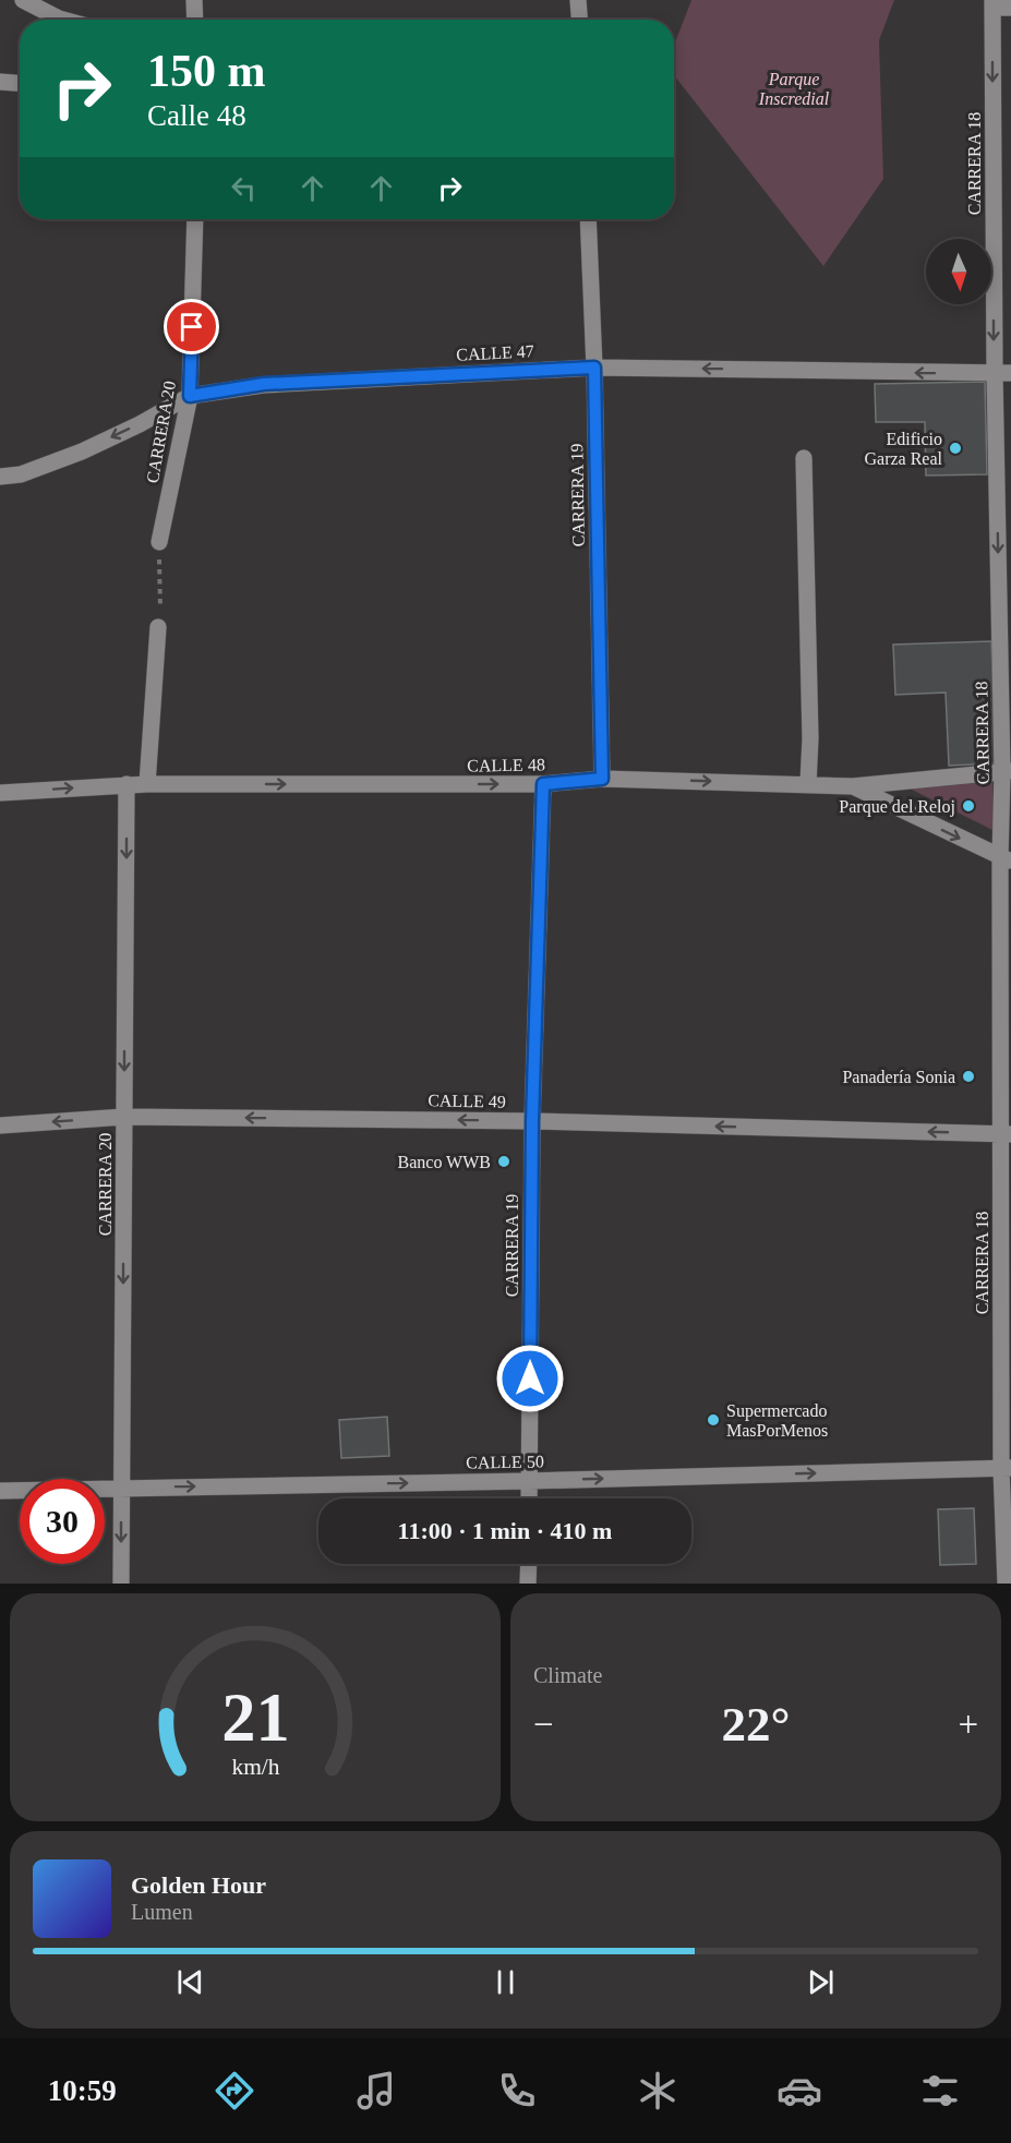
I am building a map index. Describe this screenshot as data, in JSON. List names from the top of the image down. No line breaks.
{"streets":{"street":["CARRERA 18","CALLE 47","CARRERA 20","CARRERA 19","CALLE 48","CALLE 49","CALLE 50"]},"crossings":[["CARRERA 18","CALLE 47"],["CARRERA 18","CALLE 48"],["CARRERA 18","CALLE 49"],["CARRERA 18","CALLE 50"],["CALLE 47","CARRERA 20"],["CALLE 47","CARRERA 19"],["CARRERA 20","CALLE 48"],["CARRERA 20","CALLE 49"],["CARRERA 20","CALLE 50"],["CARRERA 19","CALLE 48"],["CARRERA 19","CALLE 49"],["CARRERA 19","CALLE 50"]],"one_way":["CARRERA 18","CALLE 47","CARRERA 20","CALLE 48","CALLE 49","CALLE 50"],"parks":["Parque Inscredial"],"places":["Edificio Garza Real","Parque del Reloj","Panadería Sonia","Banco WWB","Supermercado MasPorMenos"],"north":"bottom","page":{"turn":["150 m","Calle 48"],"limit":"30","trip":"11:00 · 1 min · 410 m","tile":"Climate","heat":["−","22°","+"],"song":["Golden Hour","Lumen"],"tabs":"10:59","gauge":["21","km/h"]}}
